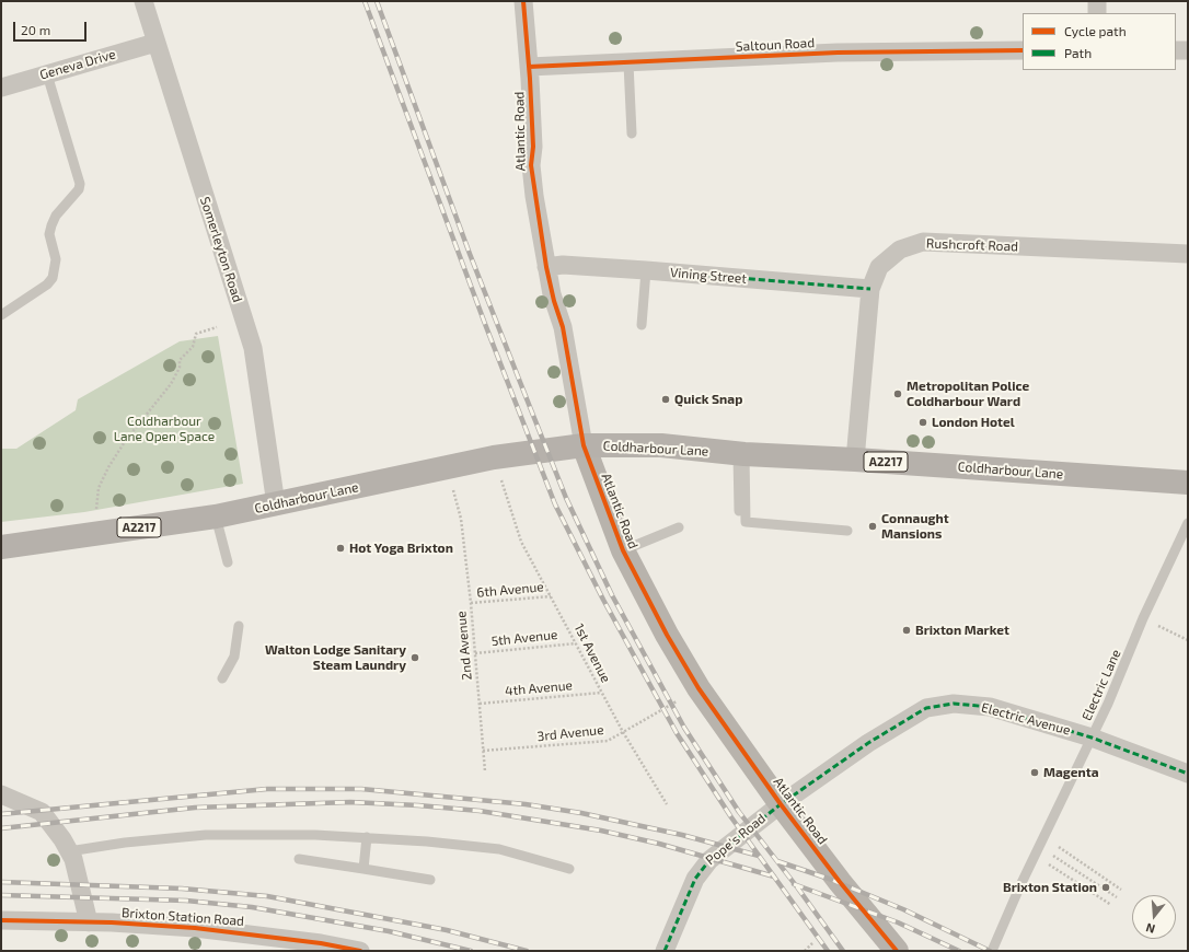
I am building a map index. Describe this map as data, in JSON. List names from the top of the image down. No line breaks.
{"streets":{"main road":["Atlantic Road","Coldharbour Lane","A2217"],"street":["Saltoun Road","Geneva Drive","Rushcroft Road","Somerleyton Road","Vining Street","Electric Avenue","Pope's Road","Brixton Station Road"],"lane":["Electric Lane"],"path":["6th Avenue","5th Avenue","2nd Avenue","1st Avenue","4th Avenue","3rd Avenue"]},"crossings":[["Saltoun Road","Atlantic Road"],["Geneva Drive","Somerleyton Road"],["Atlantic Road","Vining Street"],["Atlantic Road","Coldharbour Lane"],["Atlantic Road","Electric Avenue"],["Atlantic Road","Pope's Road"],["Rushcroft Road","Vining Street"],["Rushcroft Road","Coldharbour Lane"],["Somerleyton Road","Coldharbour Lane"],["Coldharbour Lane","2nd Avenue"],["6th Avenue","2nd Avenue"],["6th Avenue","1st Avenue"],["5th Avenue","2nd Avenue"],["5th Avenue","1st Avenue"],["2nd Avenue","4th Avenue"],["2nd Avenue","3rd Avenue"],["1st Avenue","4th Avenue"],["1st Avenue","3rd Avenue"],["Electric Lane","Electric Avenue"],["Electric Avenue","Pope's Road"]],"parks":["Coldharbour Lane Open Space"],"places":["Metropolitan Police Coldharbour Ward","Quick Snap","London Hotel","Connaught Mansions","Hot Yoga Brixton","Brixton Market","Walton Lodge Sanitary Steam Laundry","Magenta","Brixton Station"],"legend":["Cycle path","Path"],"scale_bar":"20 m","north":"bottom"}
